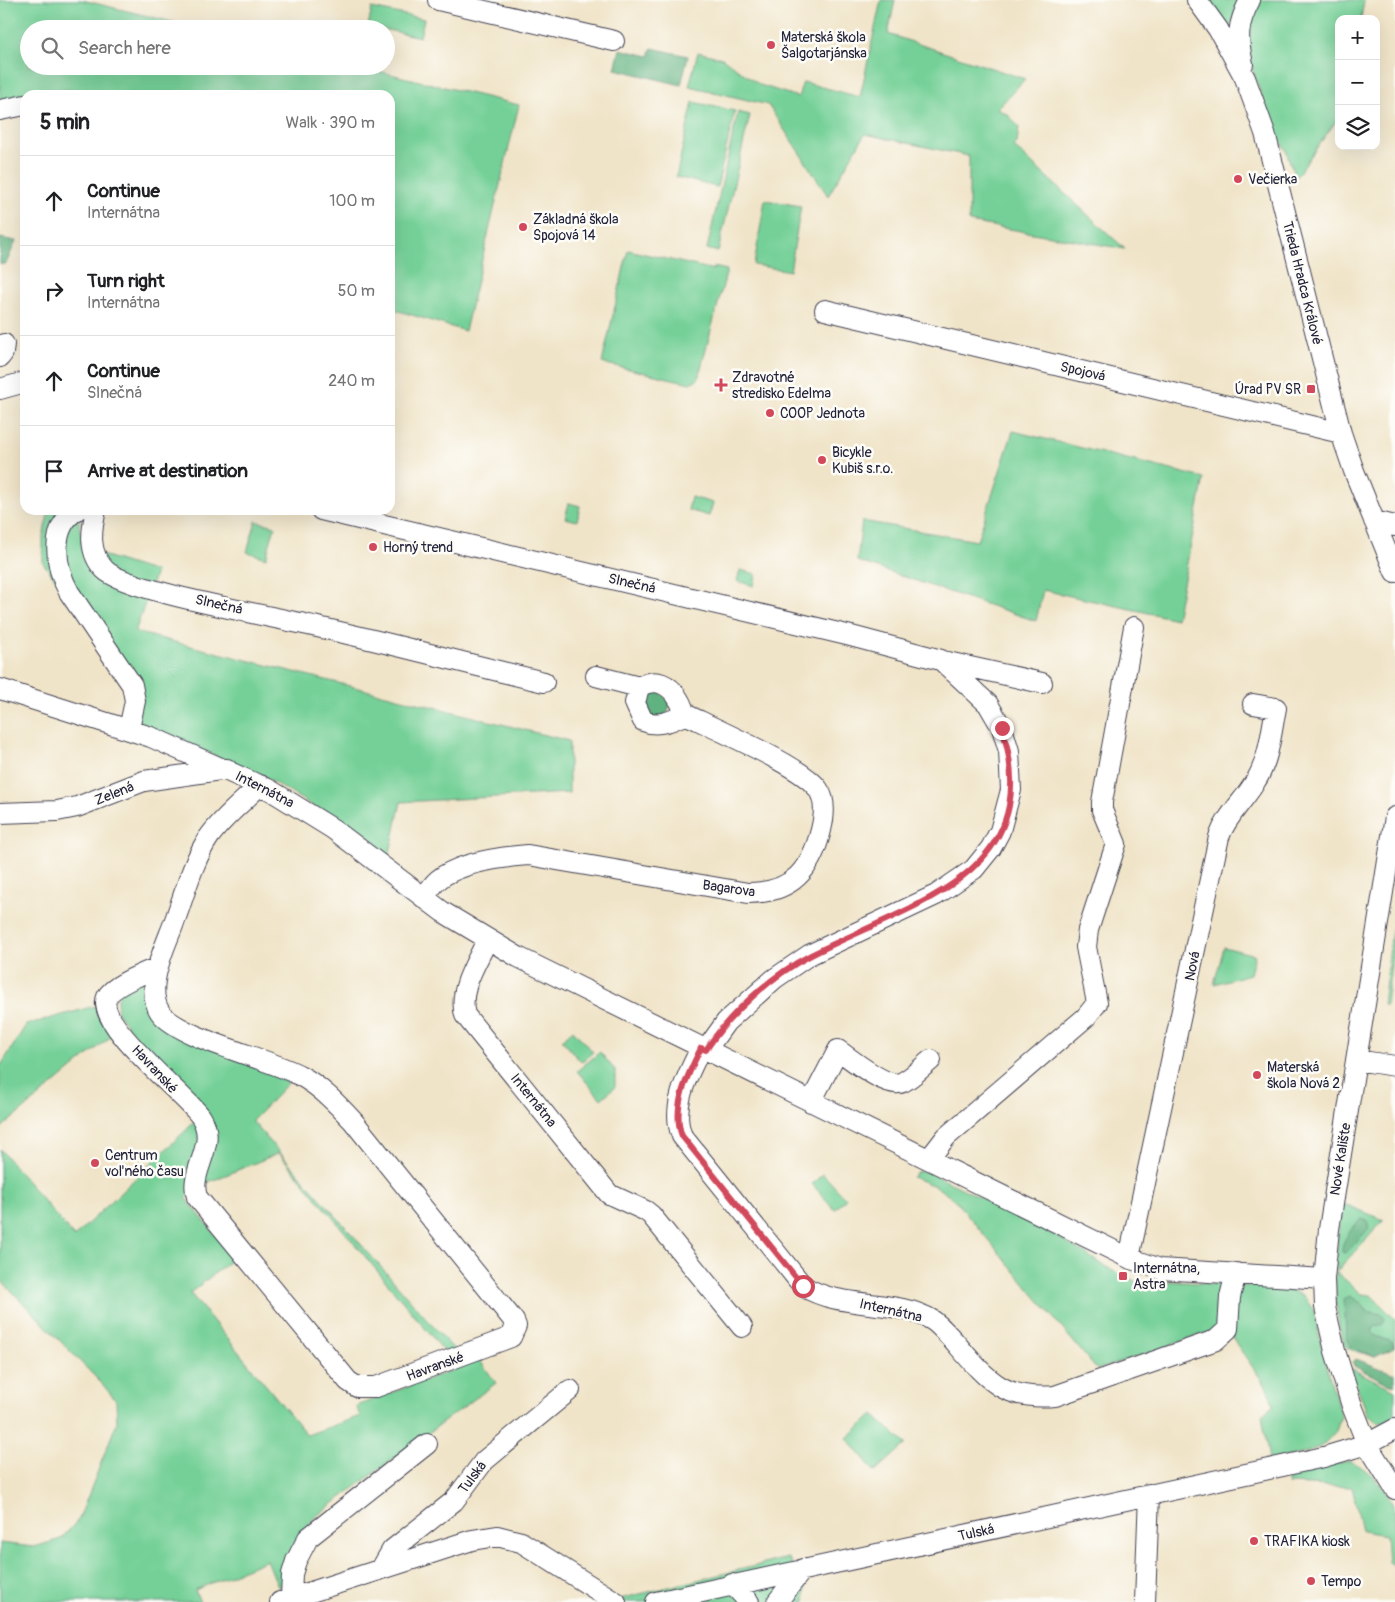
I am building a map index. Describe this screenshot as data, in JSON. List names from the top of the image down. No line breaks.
{"streets":{"street":["Trieda Hradca Králové","Spojová","Slnečná","Internátna","Zelená","Bagarova","Nová","Havranské","Nové Kalište","Tulská"]},"crossings":[["Trieda Hradca Králové","Spojová"],["Slnečná","Internátna"],["Internátna","Zelená"],["Internátna","Bagarova"],["Internátna","Nová"],["Internátna","Havranské"],["Internátna","Nové Kalište"],["Nové Kalište","Tulská"]],"places":{"other":["Materská škola Šalgotarjánska","Večierka","Základná škola Spojová 14","COOP Jednota","Bicykle Kubiš s.r.o.","Horný trend","Materská škola Nová 2","Centrum voľného času","TRAFIKA kiosk","Tempo"],"health":["Zdravotné stredisko Edelma"],"transit":["Úrad PV SR","Internátna, Astra"]},"page":{"map_buttons":["+","−"],"search":"Search here","heading":["5 min","Walk · 390 m"],"list":[["Continue","Internátna","100 m"],["Turn right","Internátna","50 m"],["Continue","Slnečná","240 m"],"Arrive at destination"]}}
